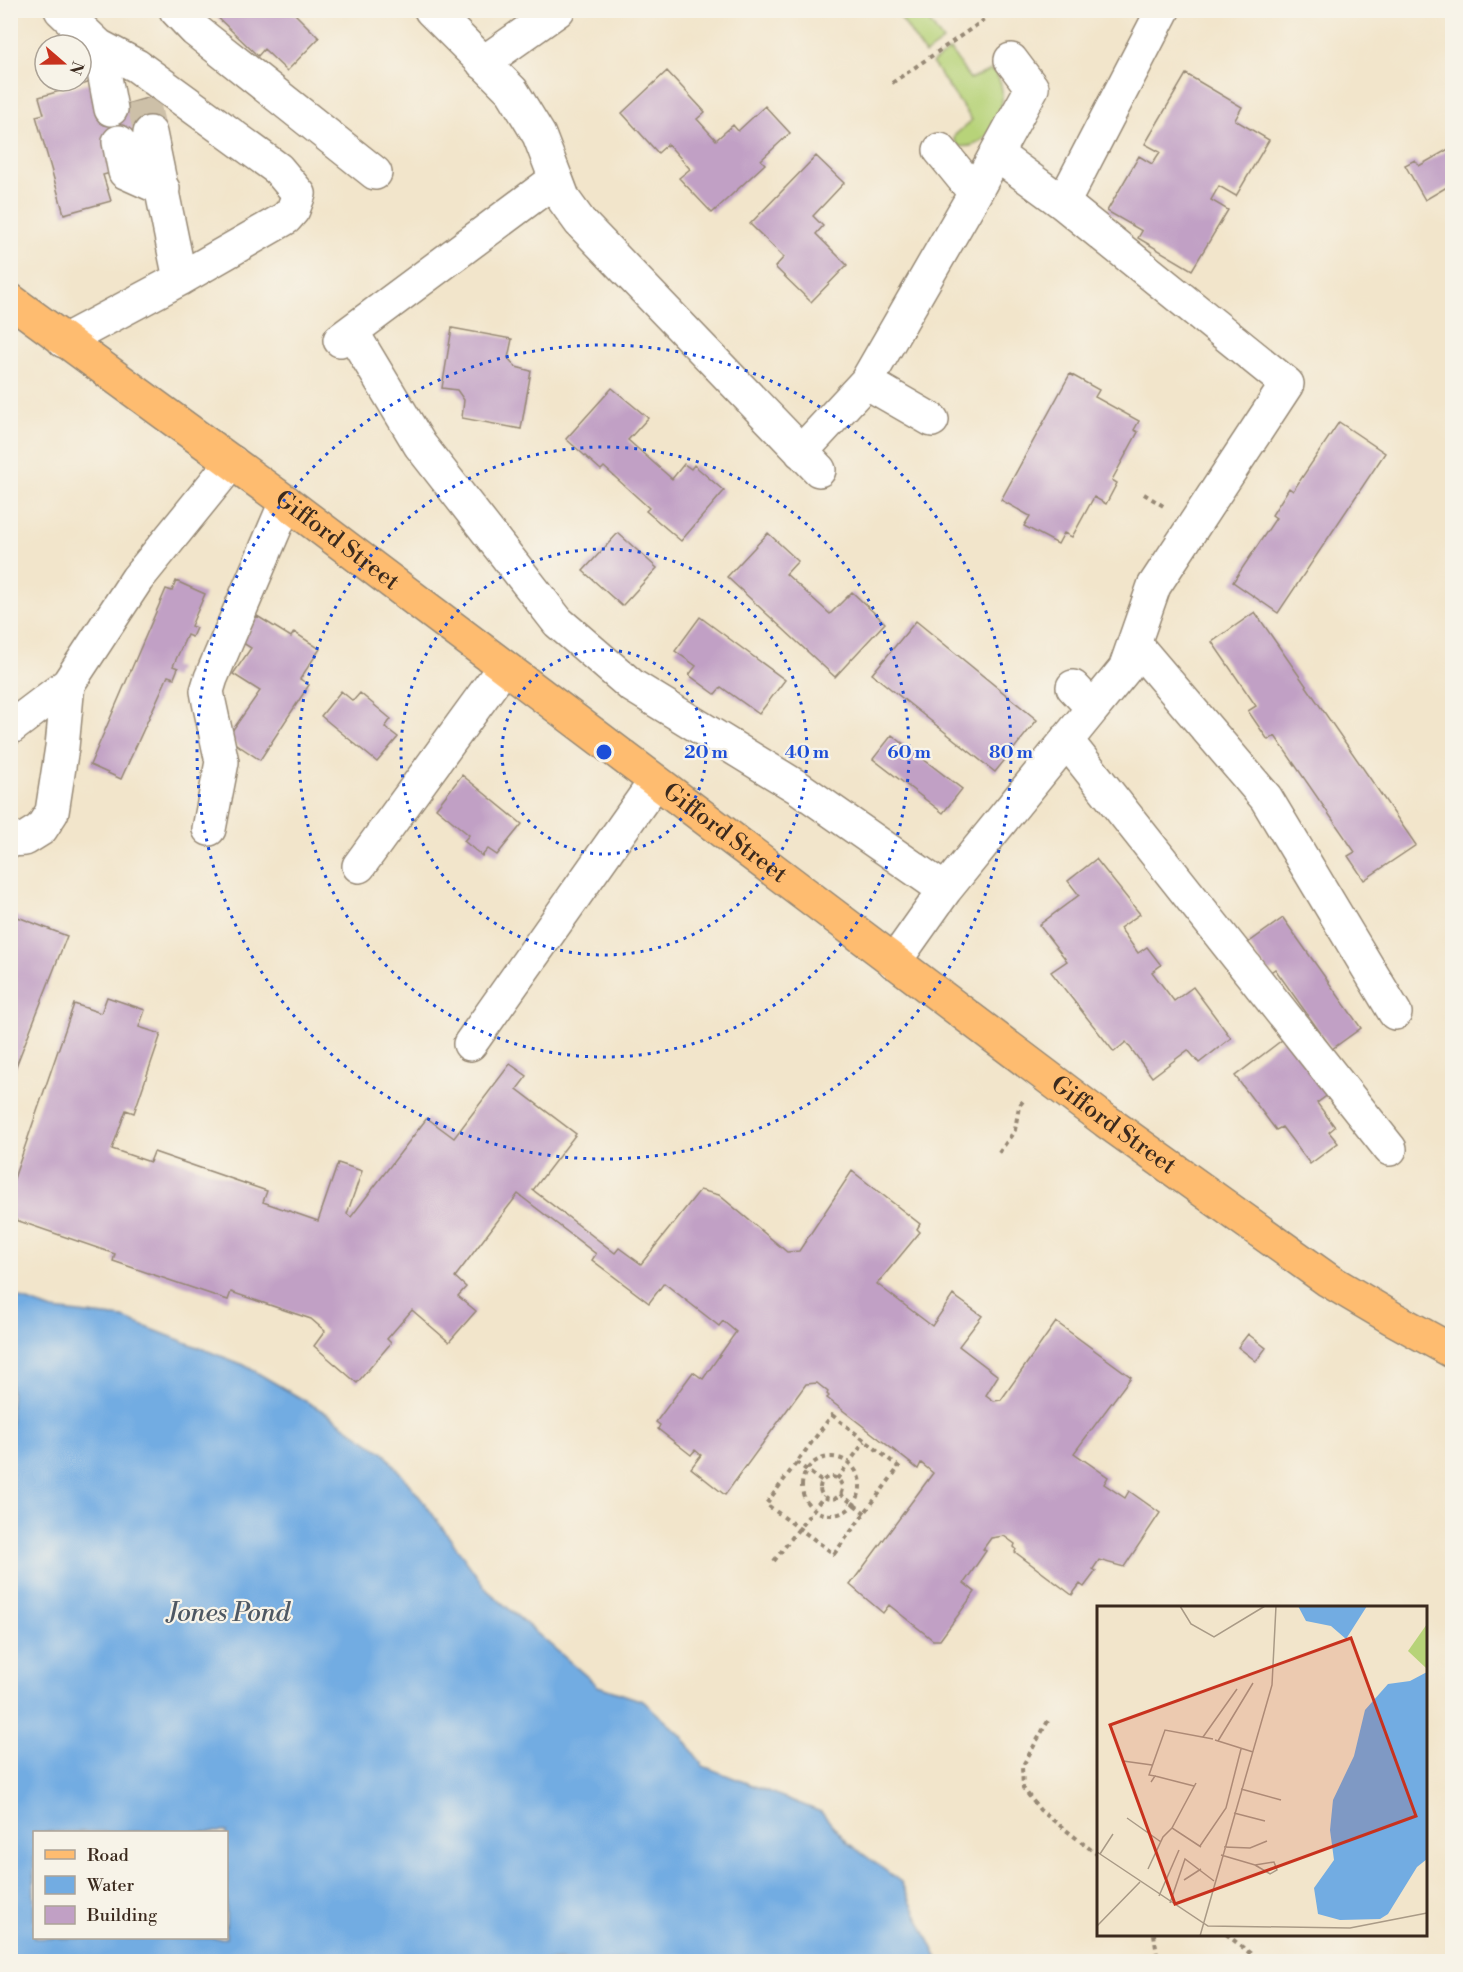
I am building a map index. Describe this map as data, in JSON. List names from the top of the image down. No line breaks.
{"streets":{"main road":["Gifford Street"]},"water":["Jones Pond"],"legend":["Road","Water","Building"],"north":"right","rings":["20 m","40 m","60 m","80 m"]}
